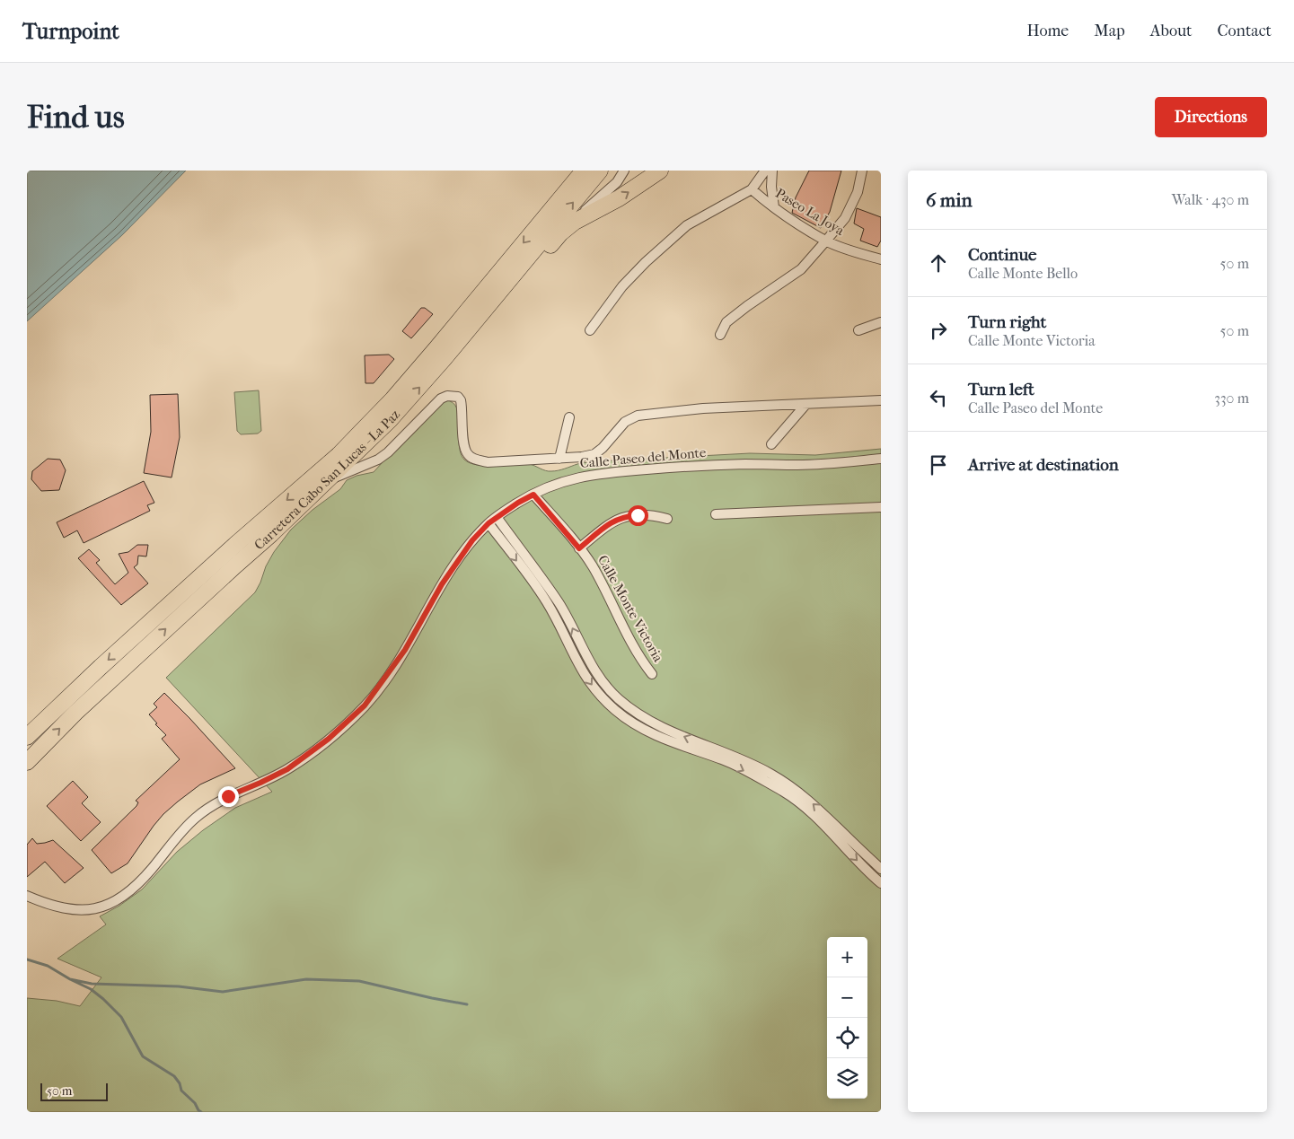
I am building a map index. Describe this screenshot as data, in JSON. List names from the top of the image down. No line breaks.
{"streets":{"highway":["Carretera Cabo San Lucas - La Paz"],"street":["Paseo La Joya","Calle Paseo del Monte","Calle Monte Victoria"]},"crossings":[["Calle Paseo del Monte","Calle Monte Victoria"]],"scale_bar":"50 m","page":{"header":"Turnpoint","nav":["Home","Map","About","Contact"],"buttons":"Directions","title":"Find us","heading":["6 min","Walk · 430 m"],"list":[["Continue","Calle Monte Bello","50 m"],["Turn right","Calle Monte Victoria","50 m"],["Turn left","Calle Paseo del Monte","330 m"],"Arrive at destination"],"map_buttons":["+","−"],"scale":"50 m"}}
